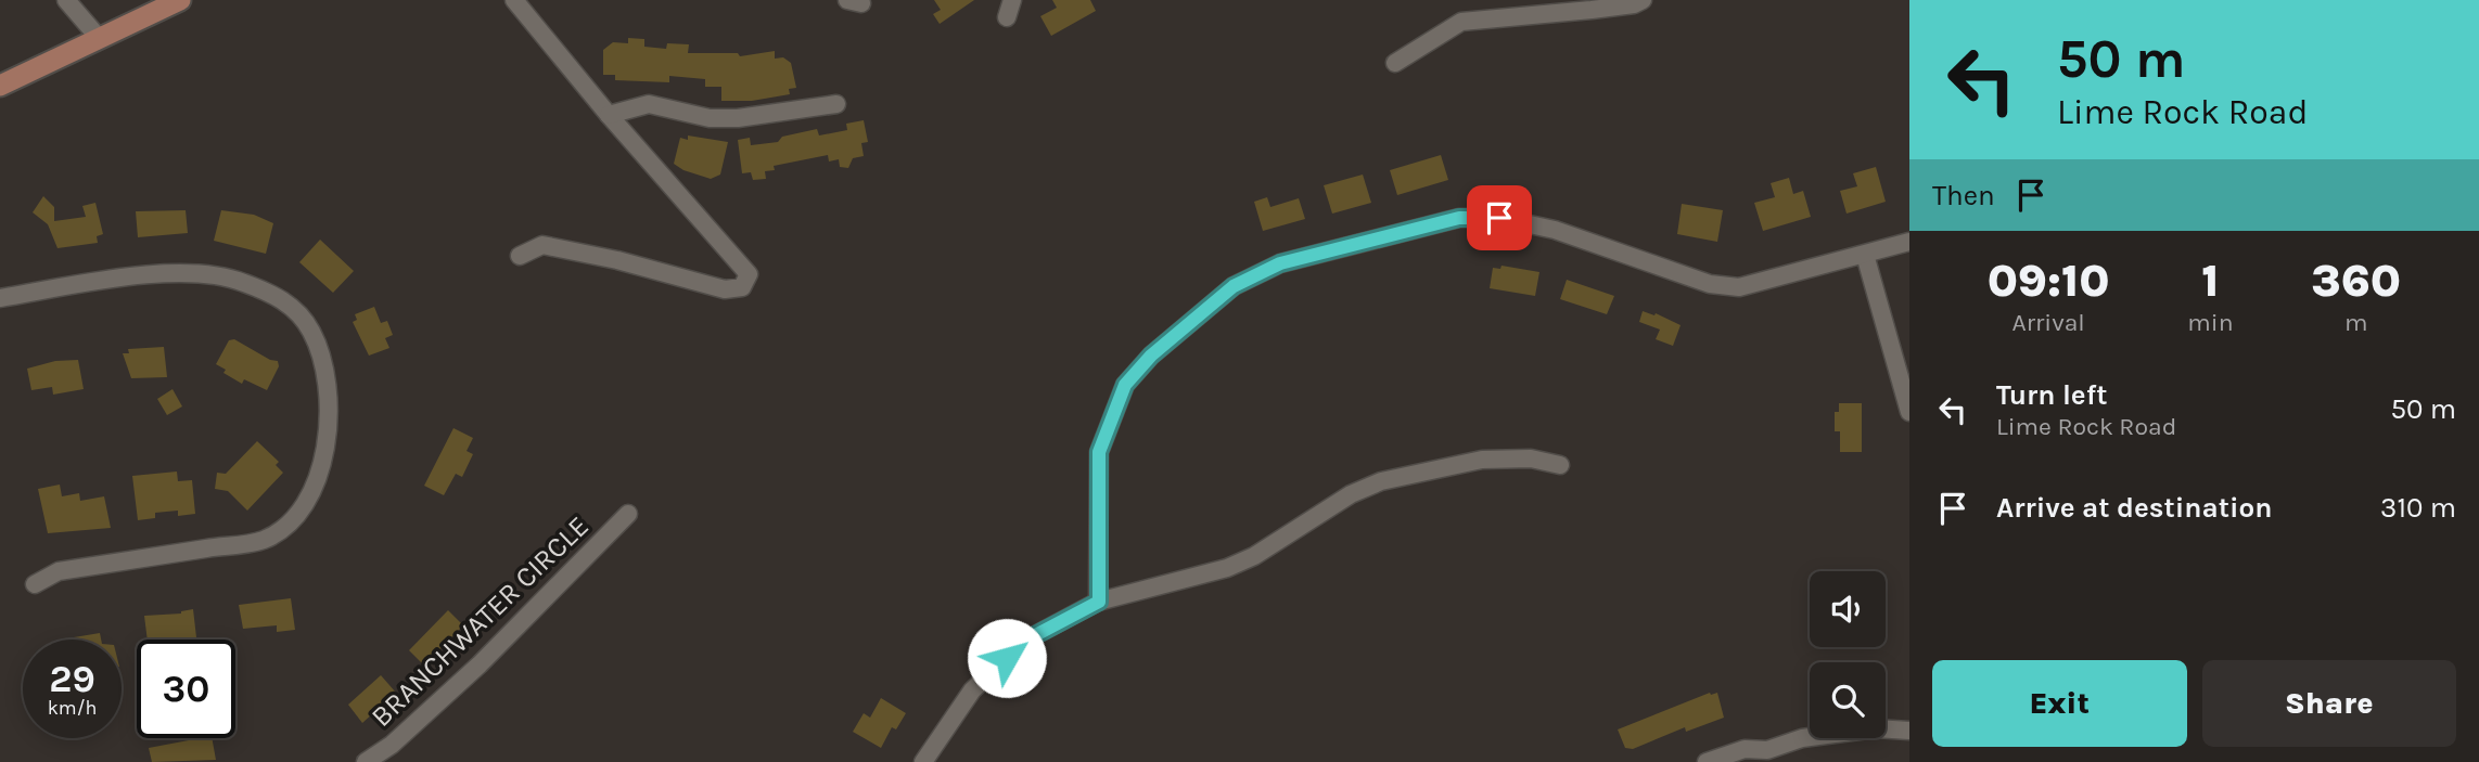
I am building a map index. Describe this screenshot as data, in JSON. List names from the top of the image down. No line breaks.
{"streets":{"street":["BRANCHWATER CIRCLE"]},"page":{"turn":["50 m","Lime Rock Road"],"then":"Then","eta":["09:10","Arrival","1","min","360","m"],"list":[{"name":"Turn left","note":"Lime Rock Road","value":"50 m"},{"name":"Arrive at destination","value":"310 m"}],"speed":"29 km/h","limit":"30","buttons":["Exit","Share"]}}
